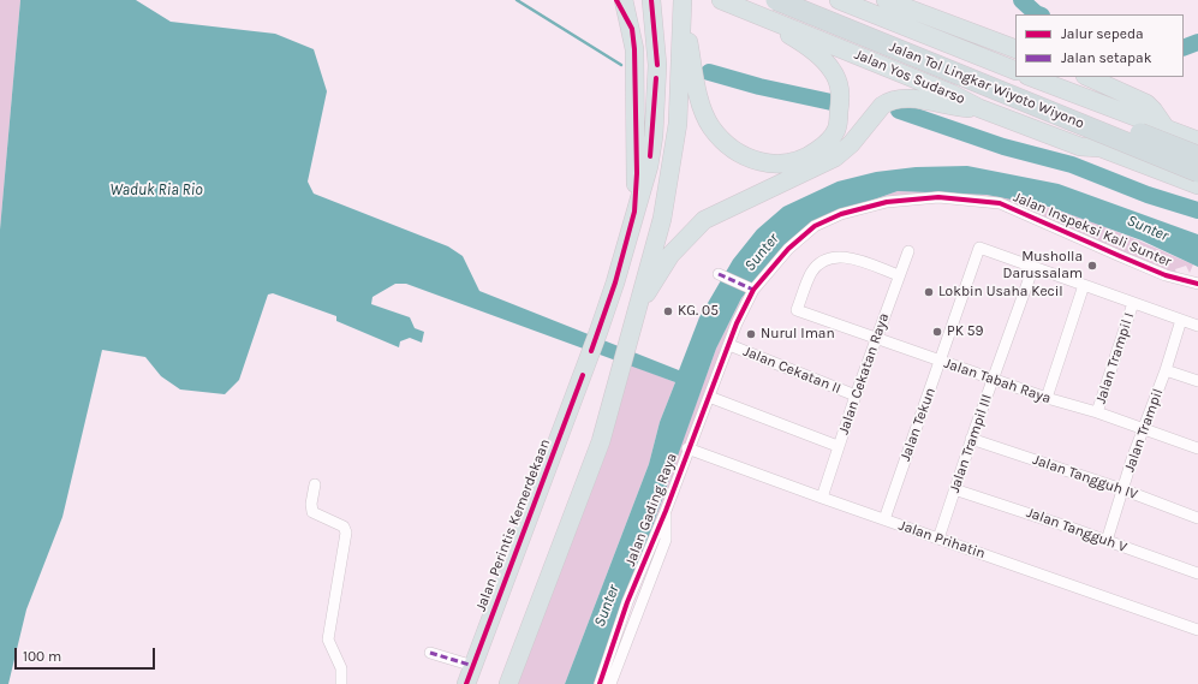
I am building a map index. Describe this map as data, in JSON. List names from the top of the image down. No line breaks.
{"streets":{"highway":["Jalan Yos Sudarso","Jalan Tol Lingkar Wiyoto Wiyono","Jalan Perintis Kemerdekaan"],"street":["Jalan Inspeksi Kali Sunter","Jalan Trampil I","Jalan Cekatan II","Jalan Cekatan Raya","Jalan Tabah Raya","Jalan Tekun","Jalan Trampil","Jalan Trampil III","Jalan Tangguh IV","Jalan Gading Raya","Jalan Tangguh V","Jalan Prihatin"]},"crossings":[["Jalan Inspeksi Kali Sunter","Jalan Cekatan II"],["Jalan Inspeksi Kali Sunter","Jalan Gading Raya"],["Jalan Trampil I","Jalan Tabah Raya"],["Jalan Cekatan II","Jalan Cekatan Raya"],["Jalan Cekatan II","Jalan Gading Raya"],["Jalan Cekatan Raya","Jalan Tabah Raya"],["Jalan Cekatan Raya","Jalan Prihatin"],["Jalan Tabah Raya","Jalan Tekun"],["Jalan Tabah Raya","Jalan Trampil"],["Jalan Tabah Raya","Jalan Trampil III"],["Jalan Tekun","Jalan Trampil III"],["Jalan Tekun","Jalan Prihatin"],["Jalan Trampil","Jalan Tangguh IV"],["Jalan Trampil","Jalan Tangguh V"],["Jalan Trampil III","Jalan Tangguh IV"],["Jalan Trampil III","Jalan Tangguh V"],["Jalan Trampil III","Jalan Prihatin"],["Jalan Gading Raya","Jalan Prihatin"]],"water":["Waduk Ria Rio","Sunter"],"places":["Musholla Darussalam","Lokbin Usaha Kecil","KG. 05","PK 59","Nurul Iman"],"legend":["Jalur sepeda","Jalan setapak"],"scale_bar":"100 m"}
